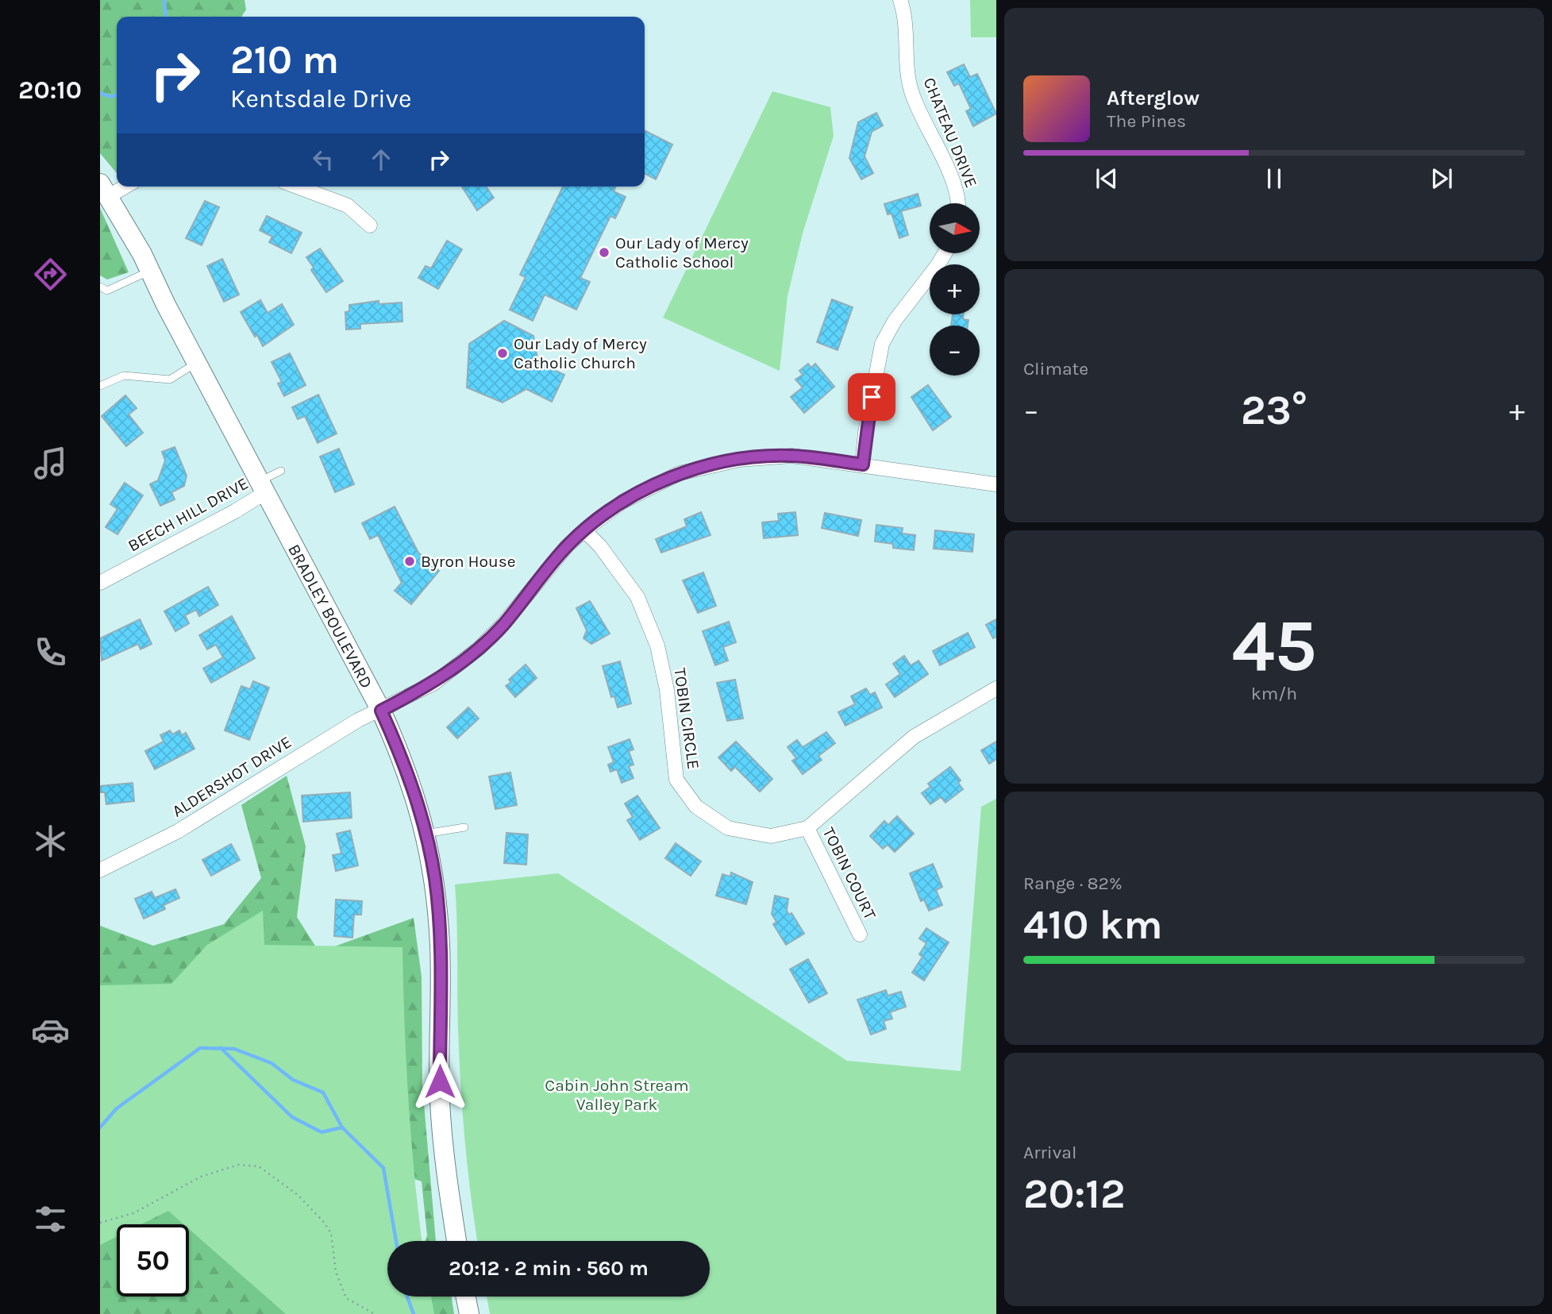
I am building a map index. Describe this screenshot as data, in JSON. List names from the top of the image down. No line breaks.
{"streets":{"main road":["BRADLEY BOULEVARD"],"street":["CHATEAU DRIVE","BEECH HILL DRIVE","TOBIN CIRCLE","ALDERSHOT DRIVE","TOBIN COURT"]},"crossings":[["BEECH HILL DRIVE","BRADLEY BOULEVARD"],["BRADLEY BOULEVARD","ALDERSHOT DRIVE"],["TOBIN CIRCLE","ALDERSHOT DRIVE"],["TOBIN CIRCLE","TOBIN COURT"]],"parks":["Cabin John Stream Valley Park"],"places":["Our Lady of Mercy Catholic School","Our Lady of Mercy Catholic Church","Byron House"],"north":"right","page":{"tabs":"20:10","turn":["210 m","Kentsdale Drive"],"song":["Afterglow","The Pines"],"map_buttons":["+","−"],"tile":["Climate",["45","km/h"],["Range · 82%","410 km"],["Arrival","20:12"]],"heat":["−","23°","+"],"limit":"50","trip":"20:12 · 2 min · 560 m"}}
